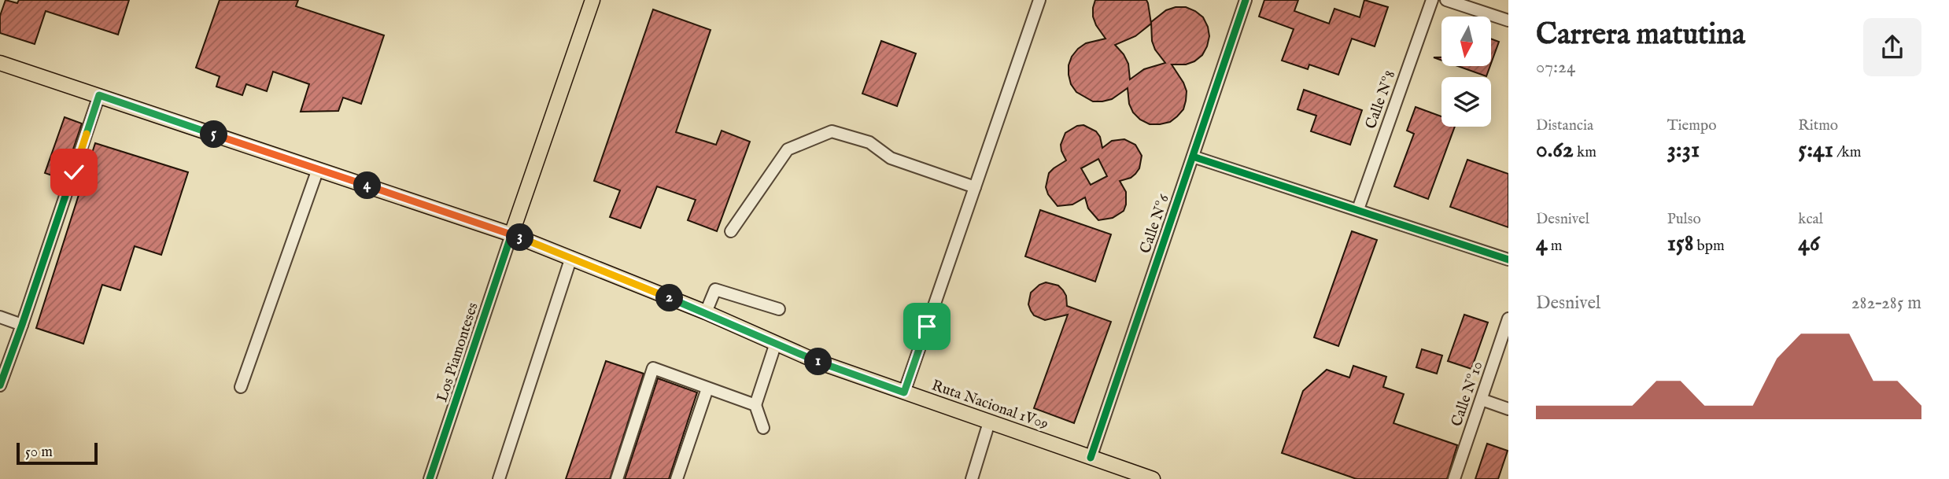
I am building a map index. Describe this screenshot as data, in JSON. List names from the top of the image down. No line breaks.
{"streets":{"main road":["Los Piamonteses","Ruta Nacional 1V09"],"street":["Calle Nº8","Calle Nº6","Calle Nº10"]},"crossings":[["Calle Nº6","Ruta Nacional 1V09"],["Los Piamonteses","Ruta Nacional 1V09"]],"scale_bar":"50 m","north":"bottom","page":{"heading":["Carrera matutina","07:24"],"stats":[["Distancia","0.62 km"],["Tiempo","3:31"],["Ritmo","5:41 /km"],["Desnivel","4 m"],["Pulso","158 bpm"],["kcal","46"]],"pins":["5","4","3","2","1"],"chart":["Desnivel","282–285 m"],"scale":"50 m"}}
